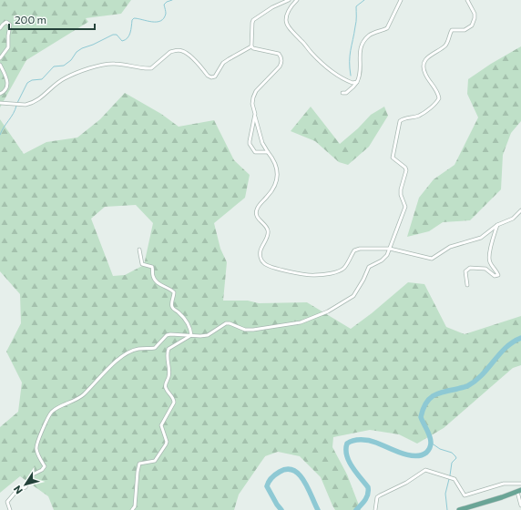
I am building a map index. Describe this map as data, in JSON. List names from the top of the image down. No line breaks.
{"scale_bar":"200 m","north":"bottom left"}
